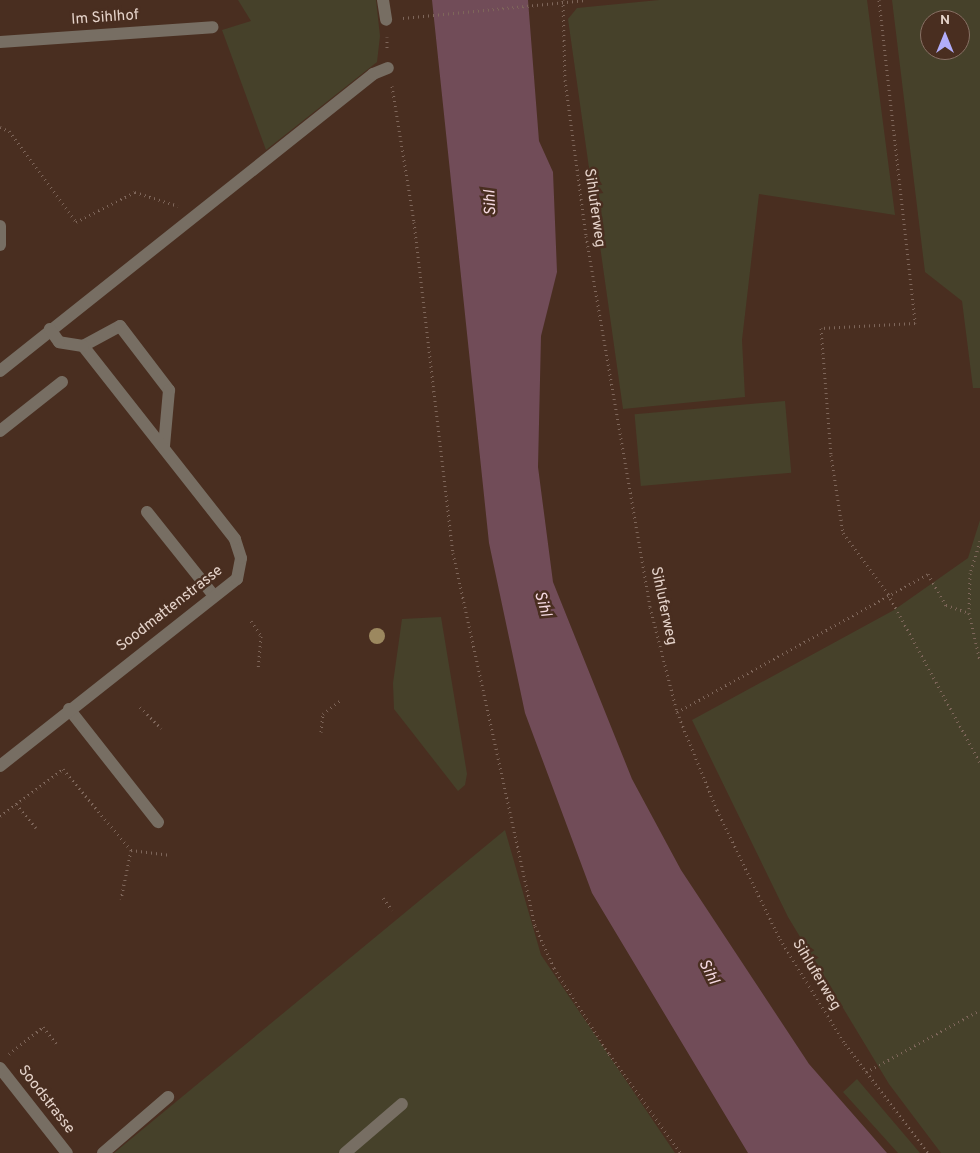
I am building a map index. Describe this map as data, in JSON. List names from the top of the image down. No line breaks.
{"streets":{"street":["Im Sihlhof","Soodmattenstrasse","Soodstrasse"],"path":["Sihluferweg"]},"water":["Sihl"],"north":"top"}
